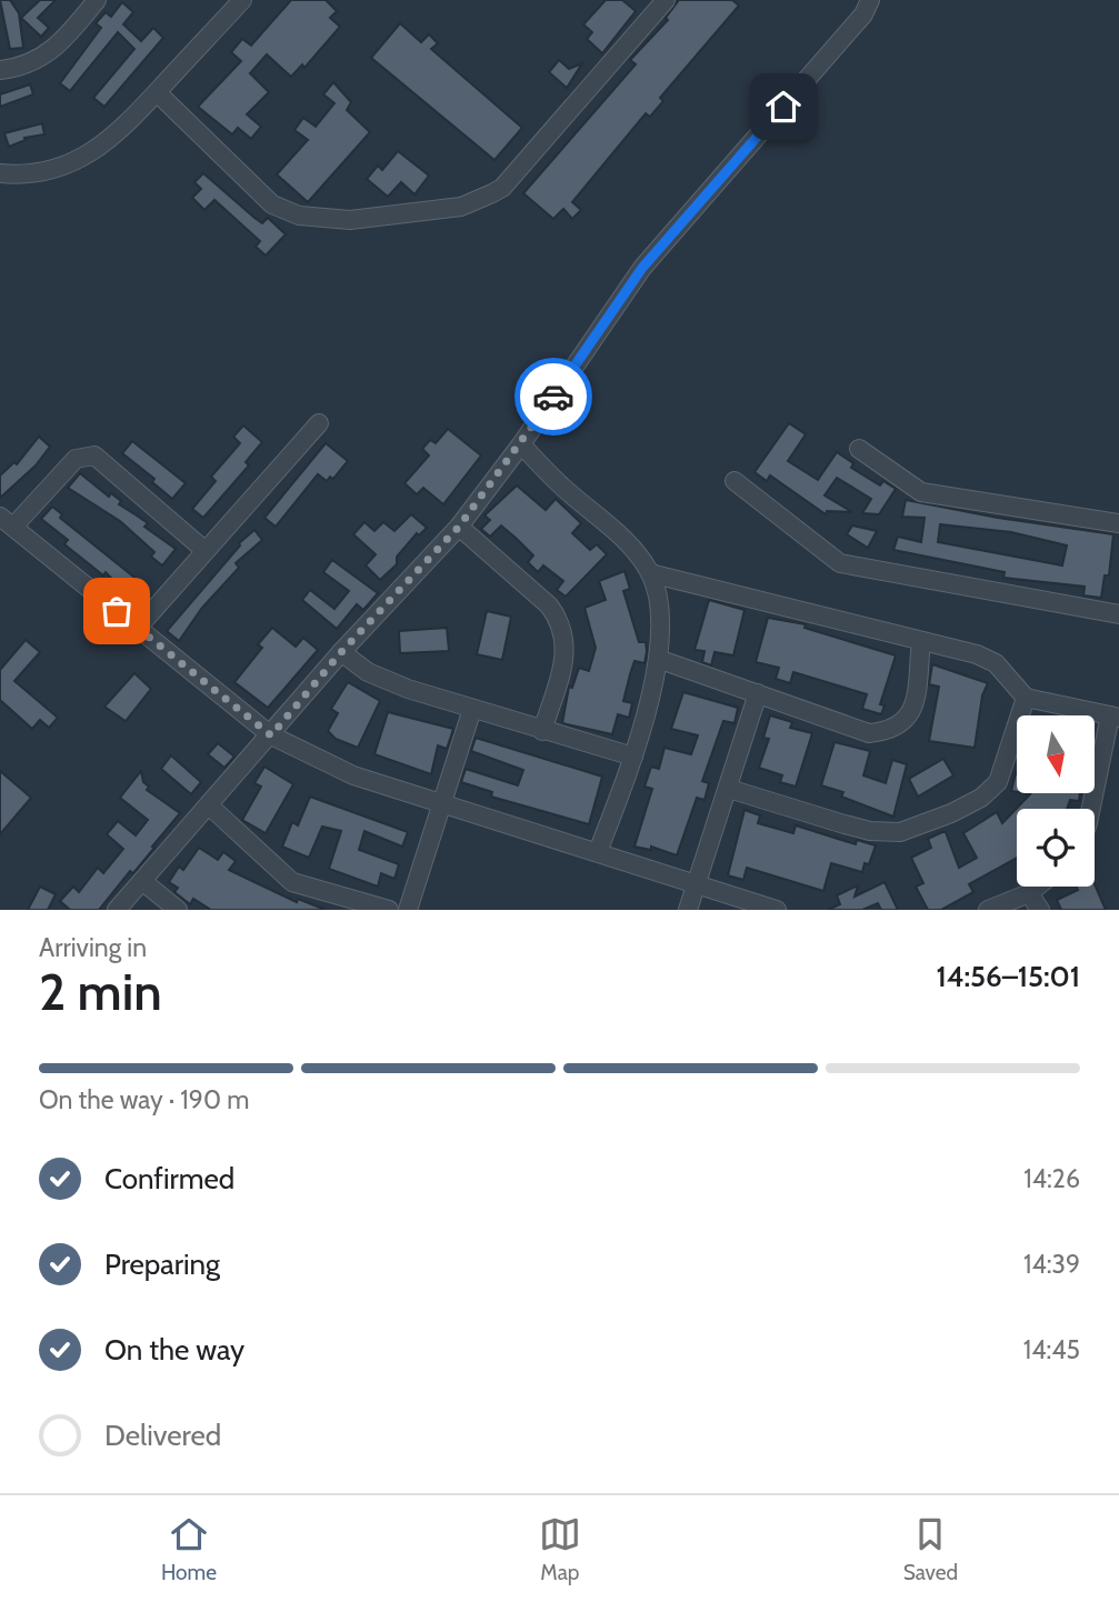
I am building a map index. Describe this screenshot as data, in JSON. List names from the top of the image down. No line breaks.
{"north":"bottom","page":{"heading":["2 min","Arriving in","14:56–15:01"],"bar":"On the way · 190 m","list":[["Confirmed","14:26"],["Preparing","14:39"],["On the way","14:45"],"Delivered"],"tabs":["Home","Map","Saved"]}}
